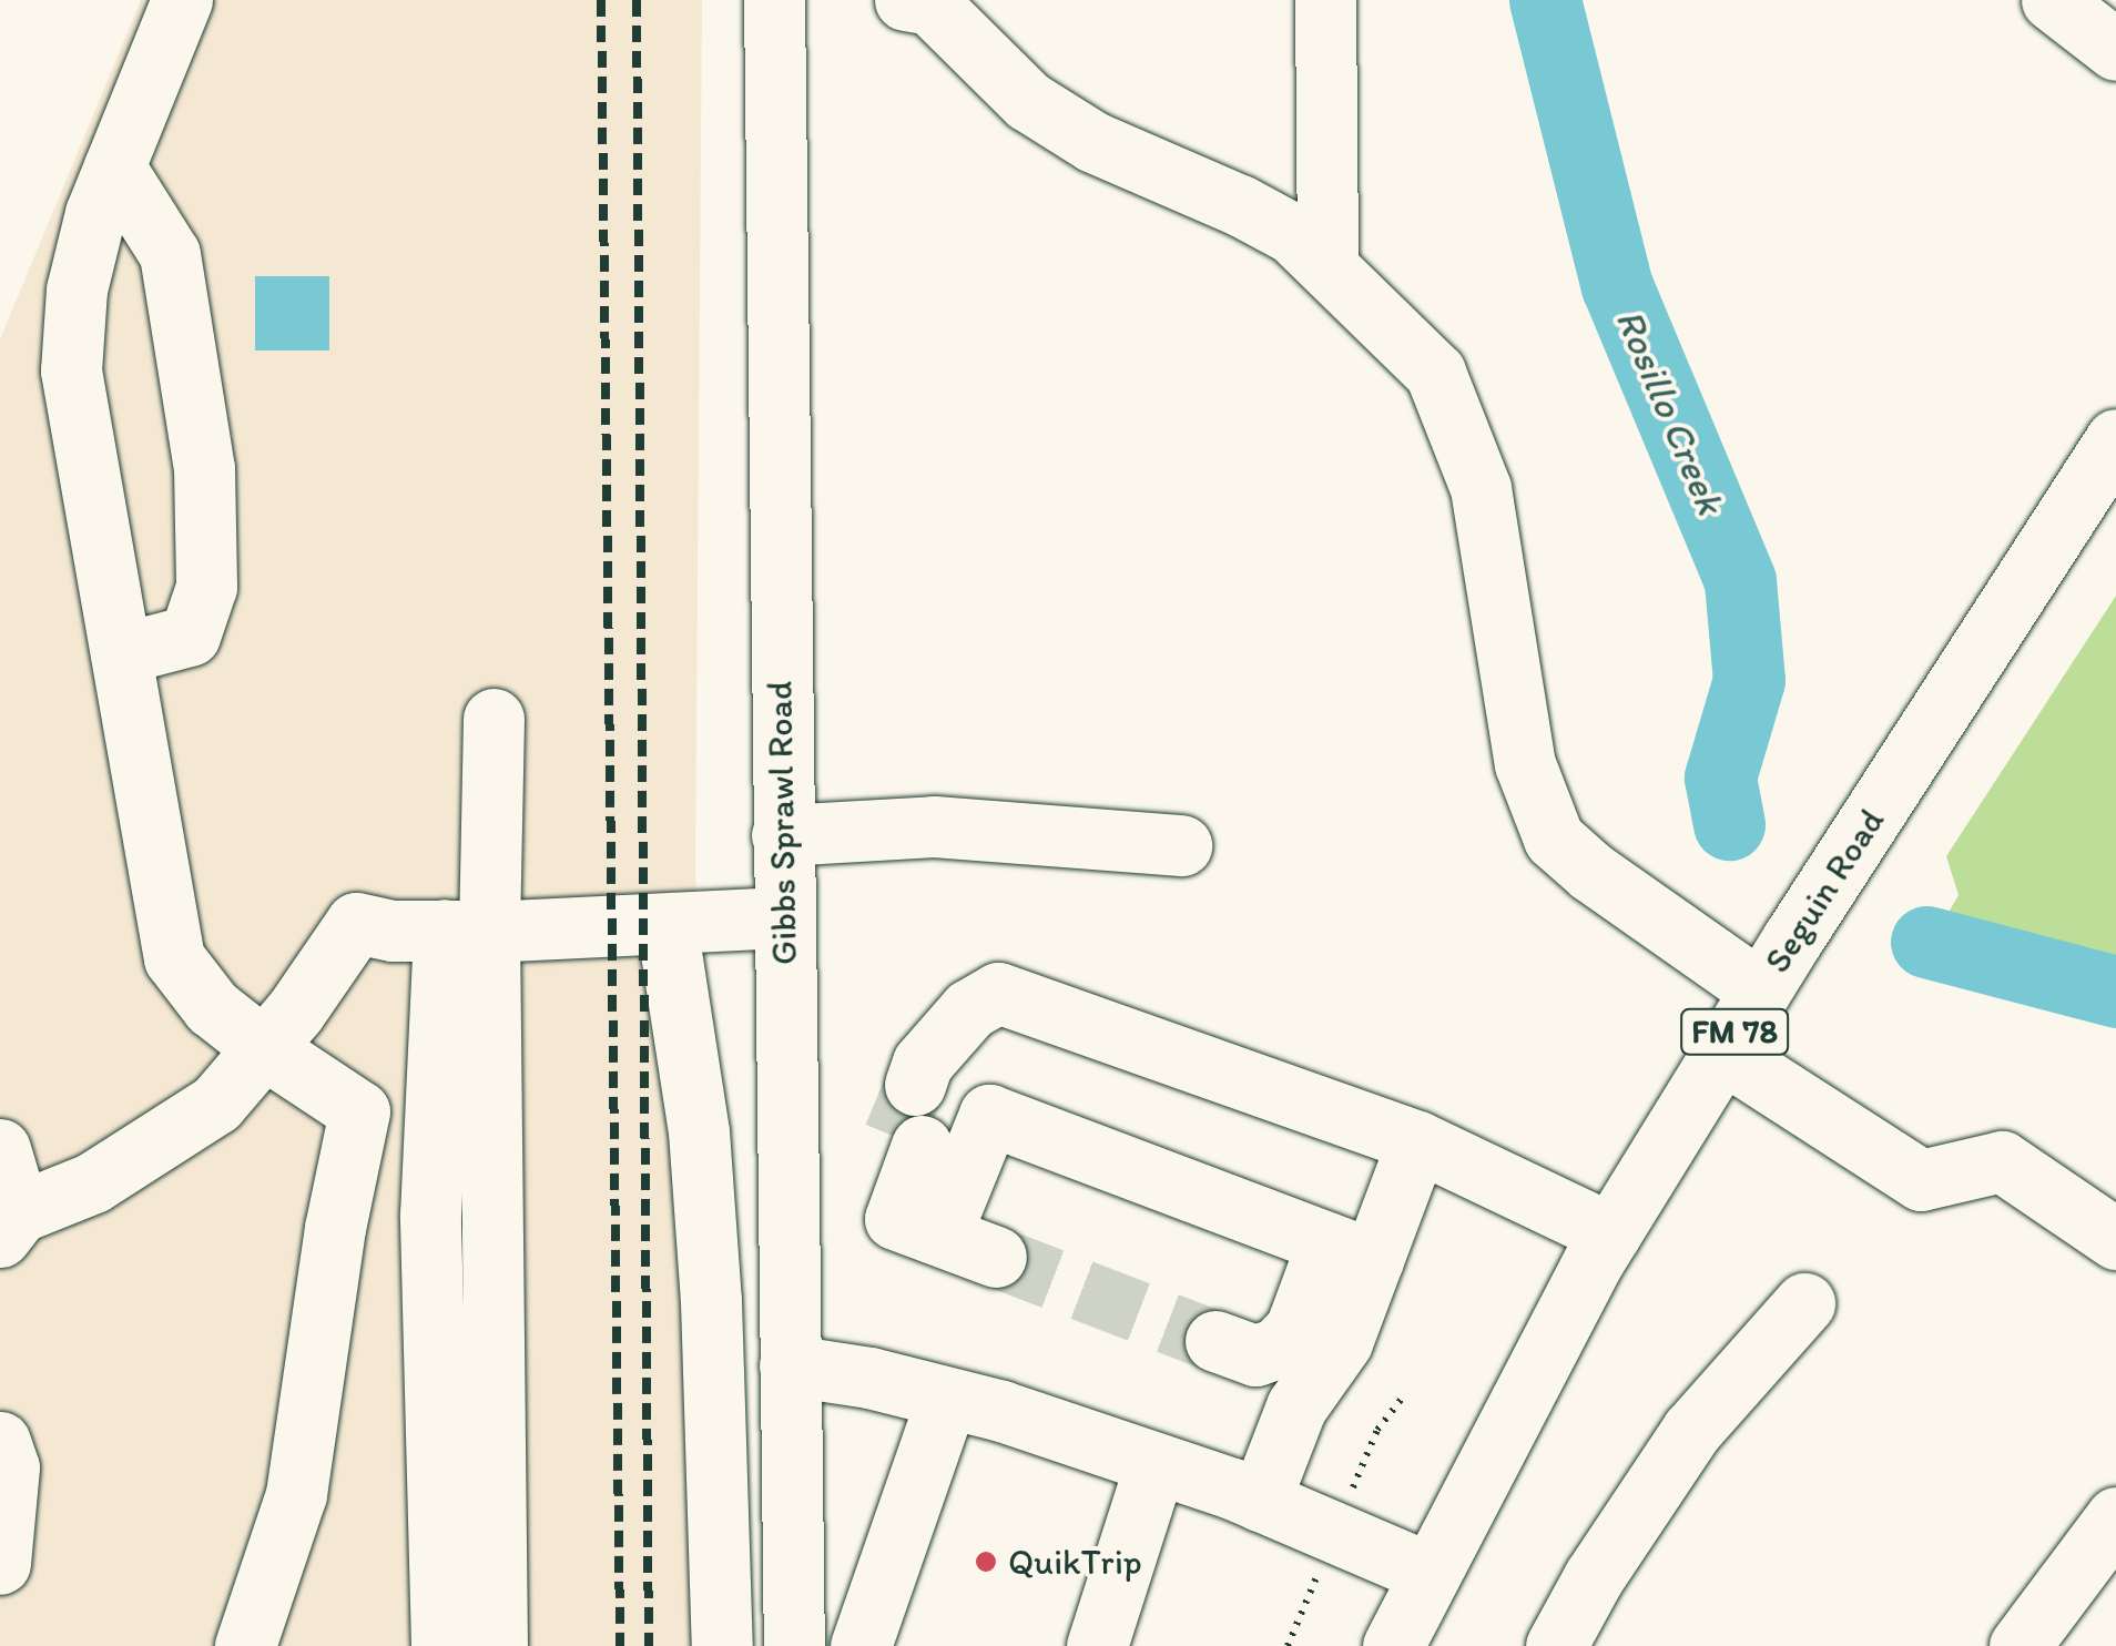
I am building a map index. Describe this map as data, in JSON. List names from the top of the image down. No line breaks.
{"streets":{"street":["Gibbs Sprawl Road","Seguin Road","FM 78"]},"water":["Rosillo Creek"],"places":["QuikTrip"]}
